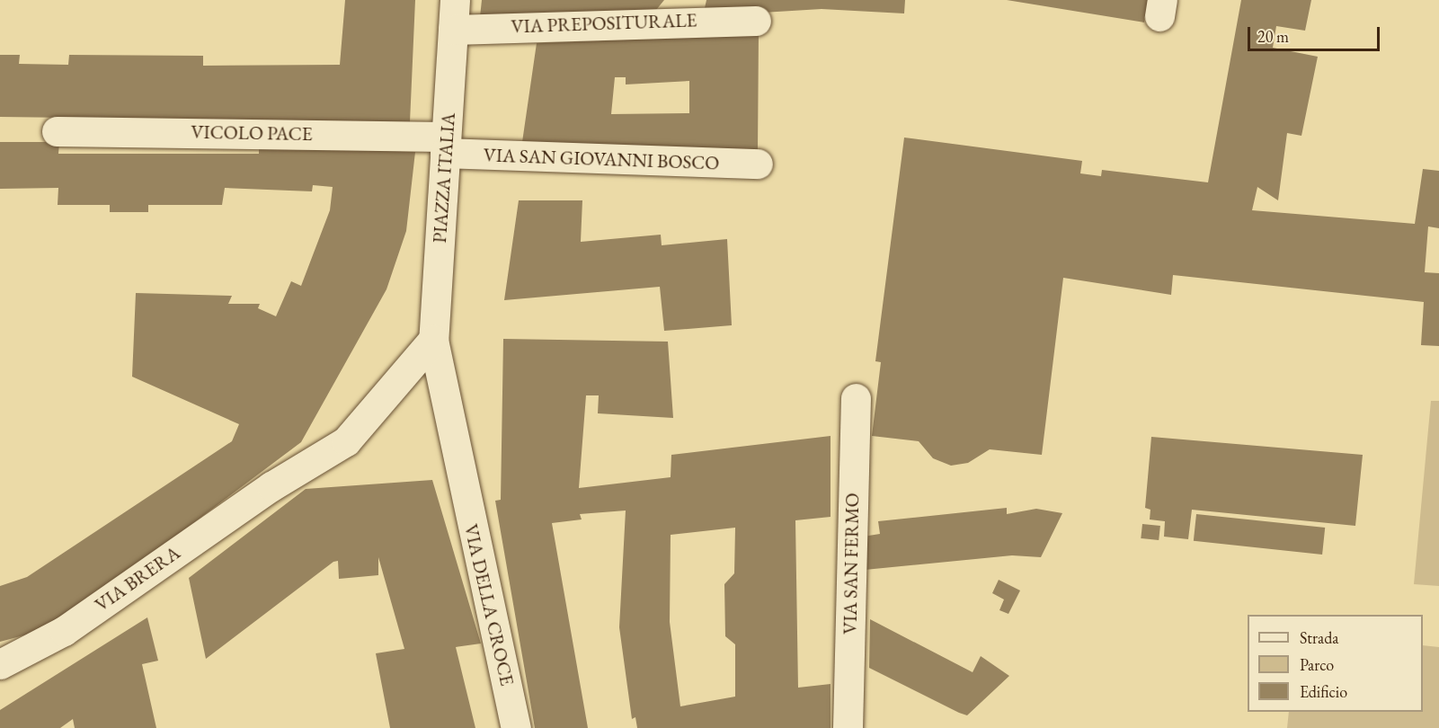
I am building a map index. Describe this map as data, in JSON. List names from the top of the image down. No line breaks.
{"streets":{"street":["VIA PREPOSITURALE","VICOLO PACE","VIA SAN GIOVANNI BOSCO","PIAZZA ITALIA","VIA SAN FERMO","VIA BRERA","VIA DELLA CROCE"]},"crossings":[["VIA PREPOSITURALE","PIAZZA ITALIA"],["VICOLO PACE","VIA SAN GIOVANNI BOSCO"],["VICOLO PACE","PIAZZA ITALIA"],["VIA SAN GIOVANNI BOSCO","PIAZZA ITALIA"],["PIAZZA ITALIA","VIA BRERA"],["PIAZZA ITALIA","VIA DELLA CROCE"]],"legend":["Strada","Parco","Edificio"],"scale_bar":"20 m"}
